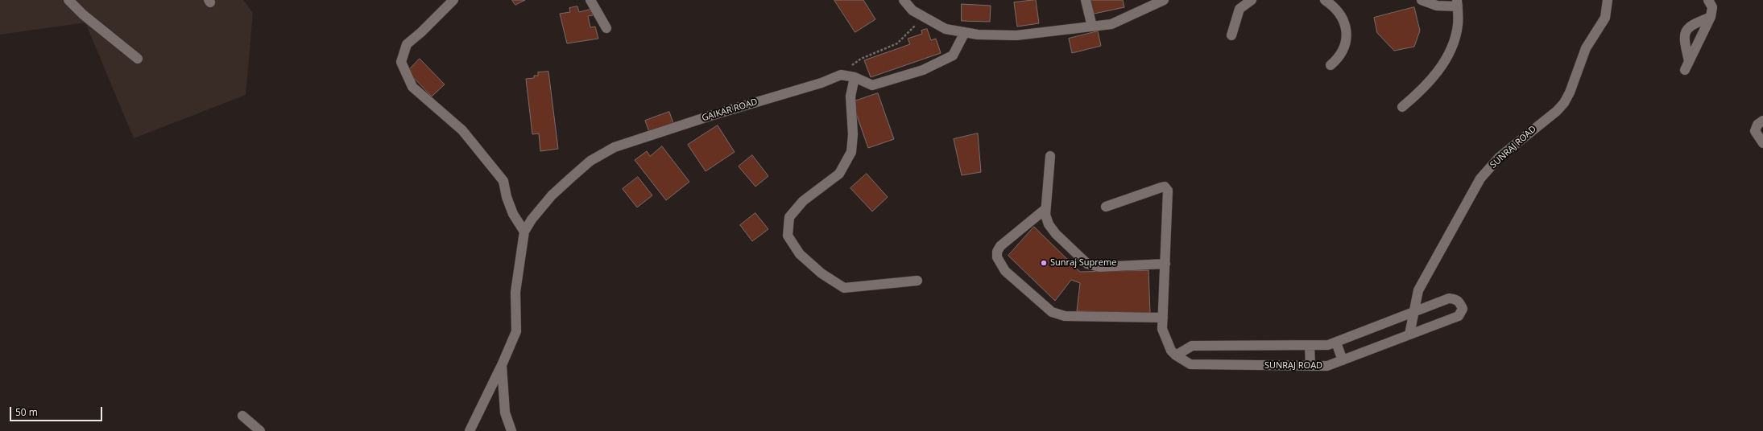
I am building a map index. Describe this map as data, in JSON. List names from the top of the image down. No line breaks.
{"streets":{"street":["GAIKAR ROAD","SUNRAJ ROAD"]},"places":["Sunraj Supreme"],"scale_bar":"50 m"}
